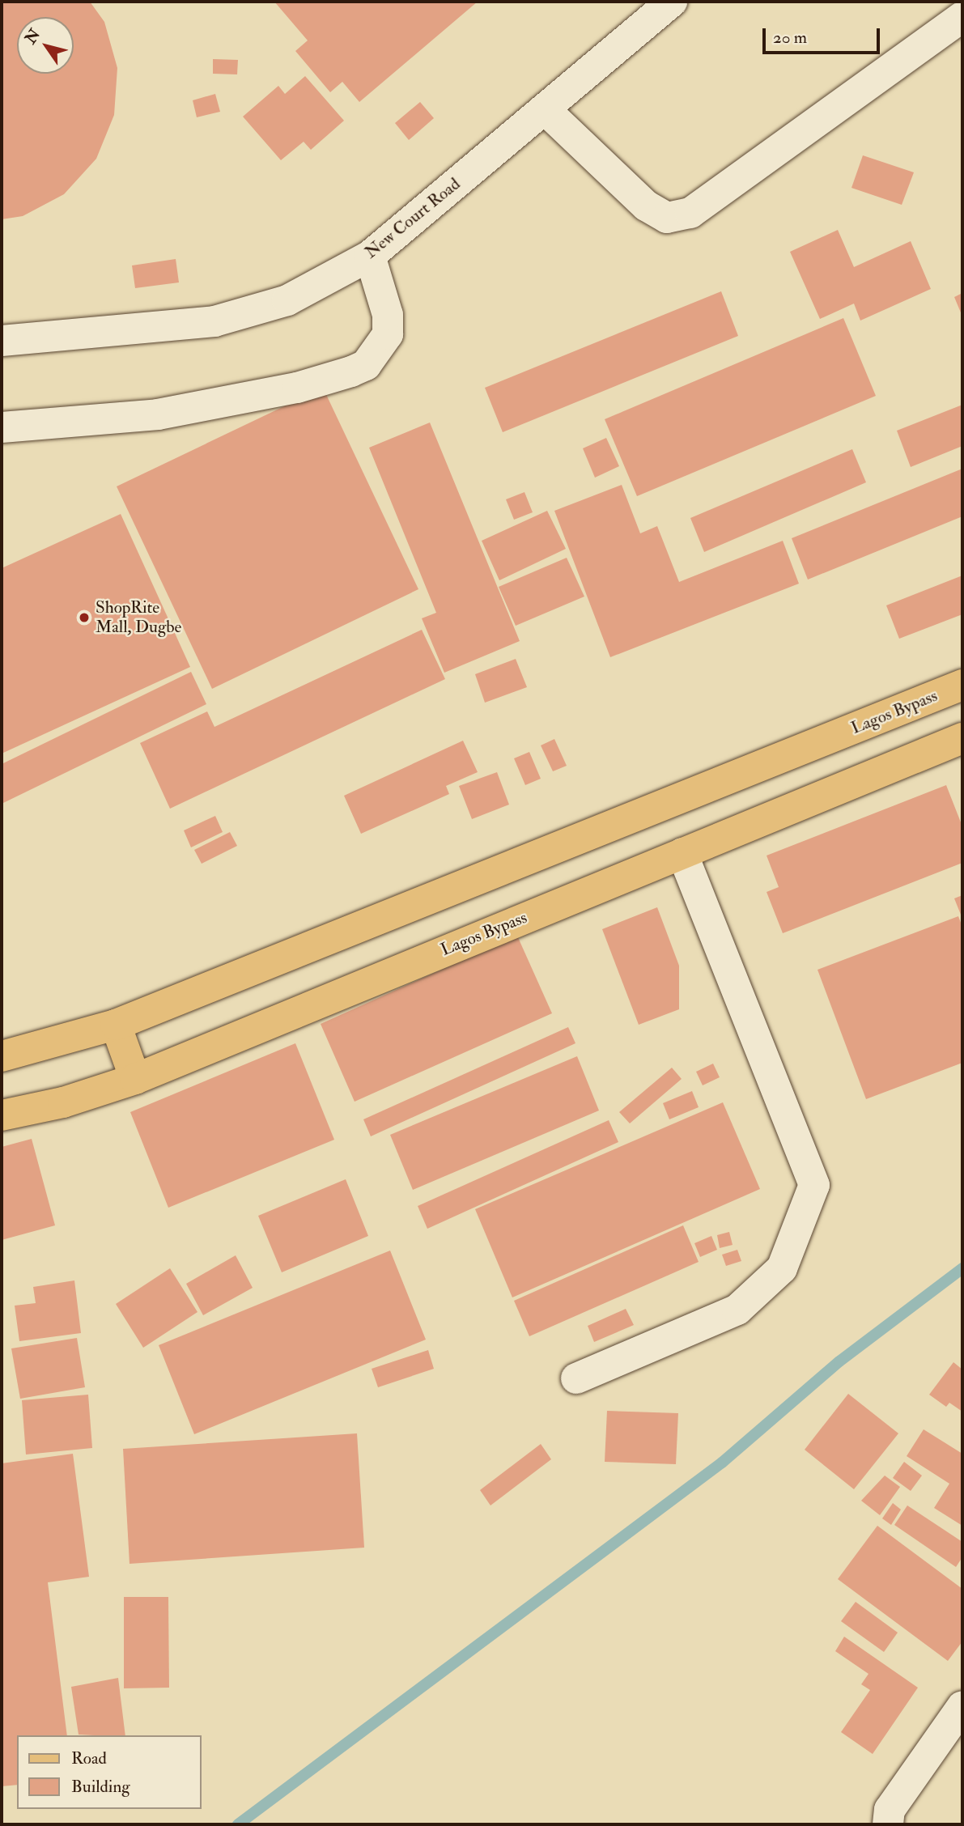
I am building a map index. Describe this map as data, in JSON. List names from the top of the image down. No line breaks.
{"streets":{"main road":["Lagos Bypass"],"street":["New Court Road"]},"places":["ShopRite Mall, Dugbe"],"legend":["Road","Building"],"scale_bar":"20 m","north":"top left"}
